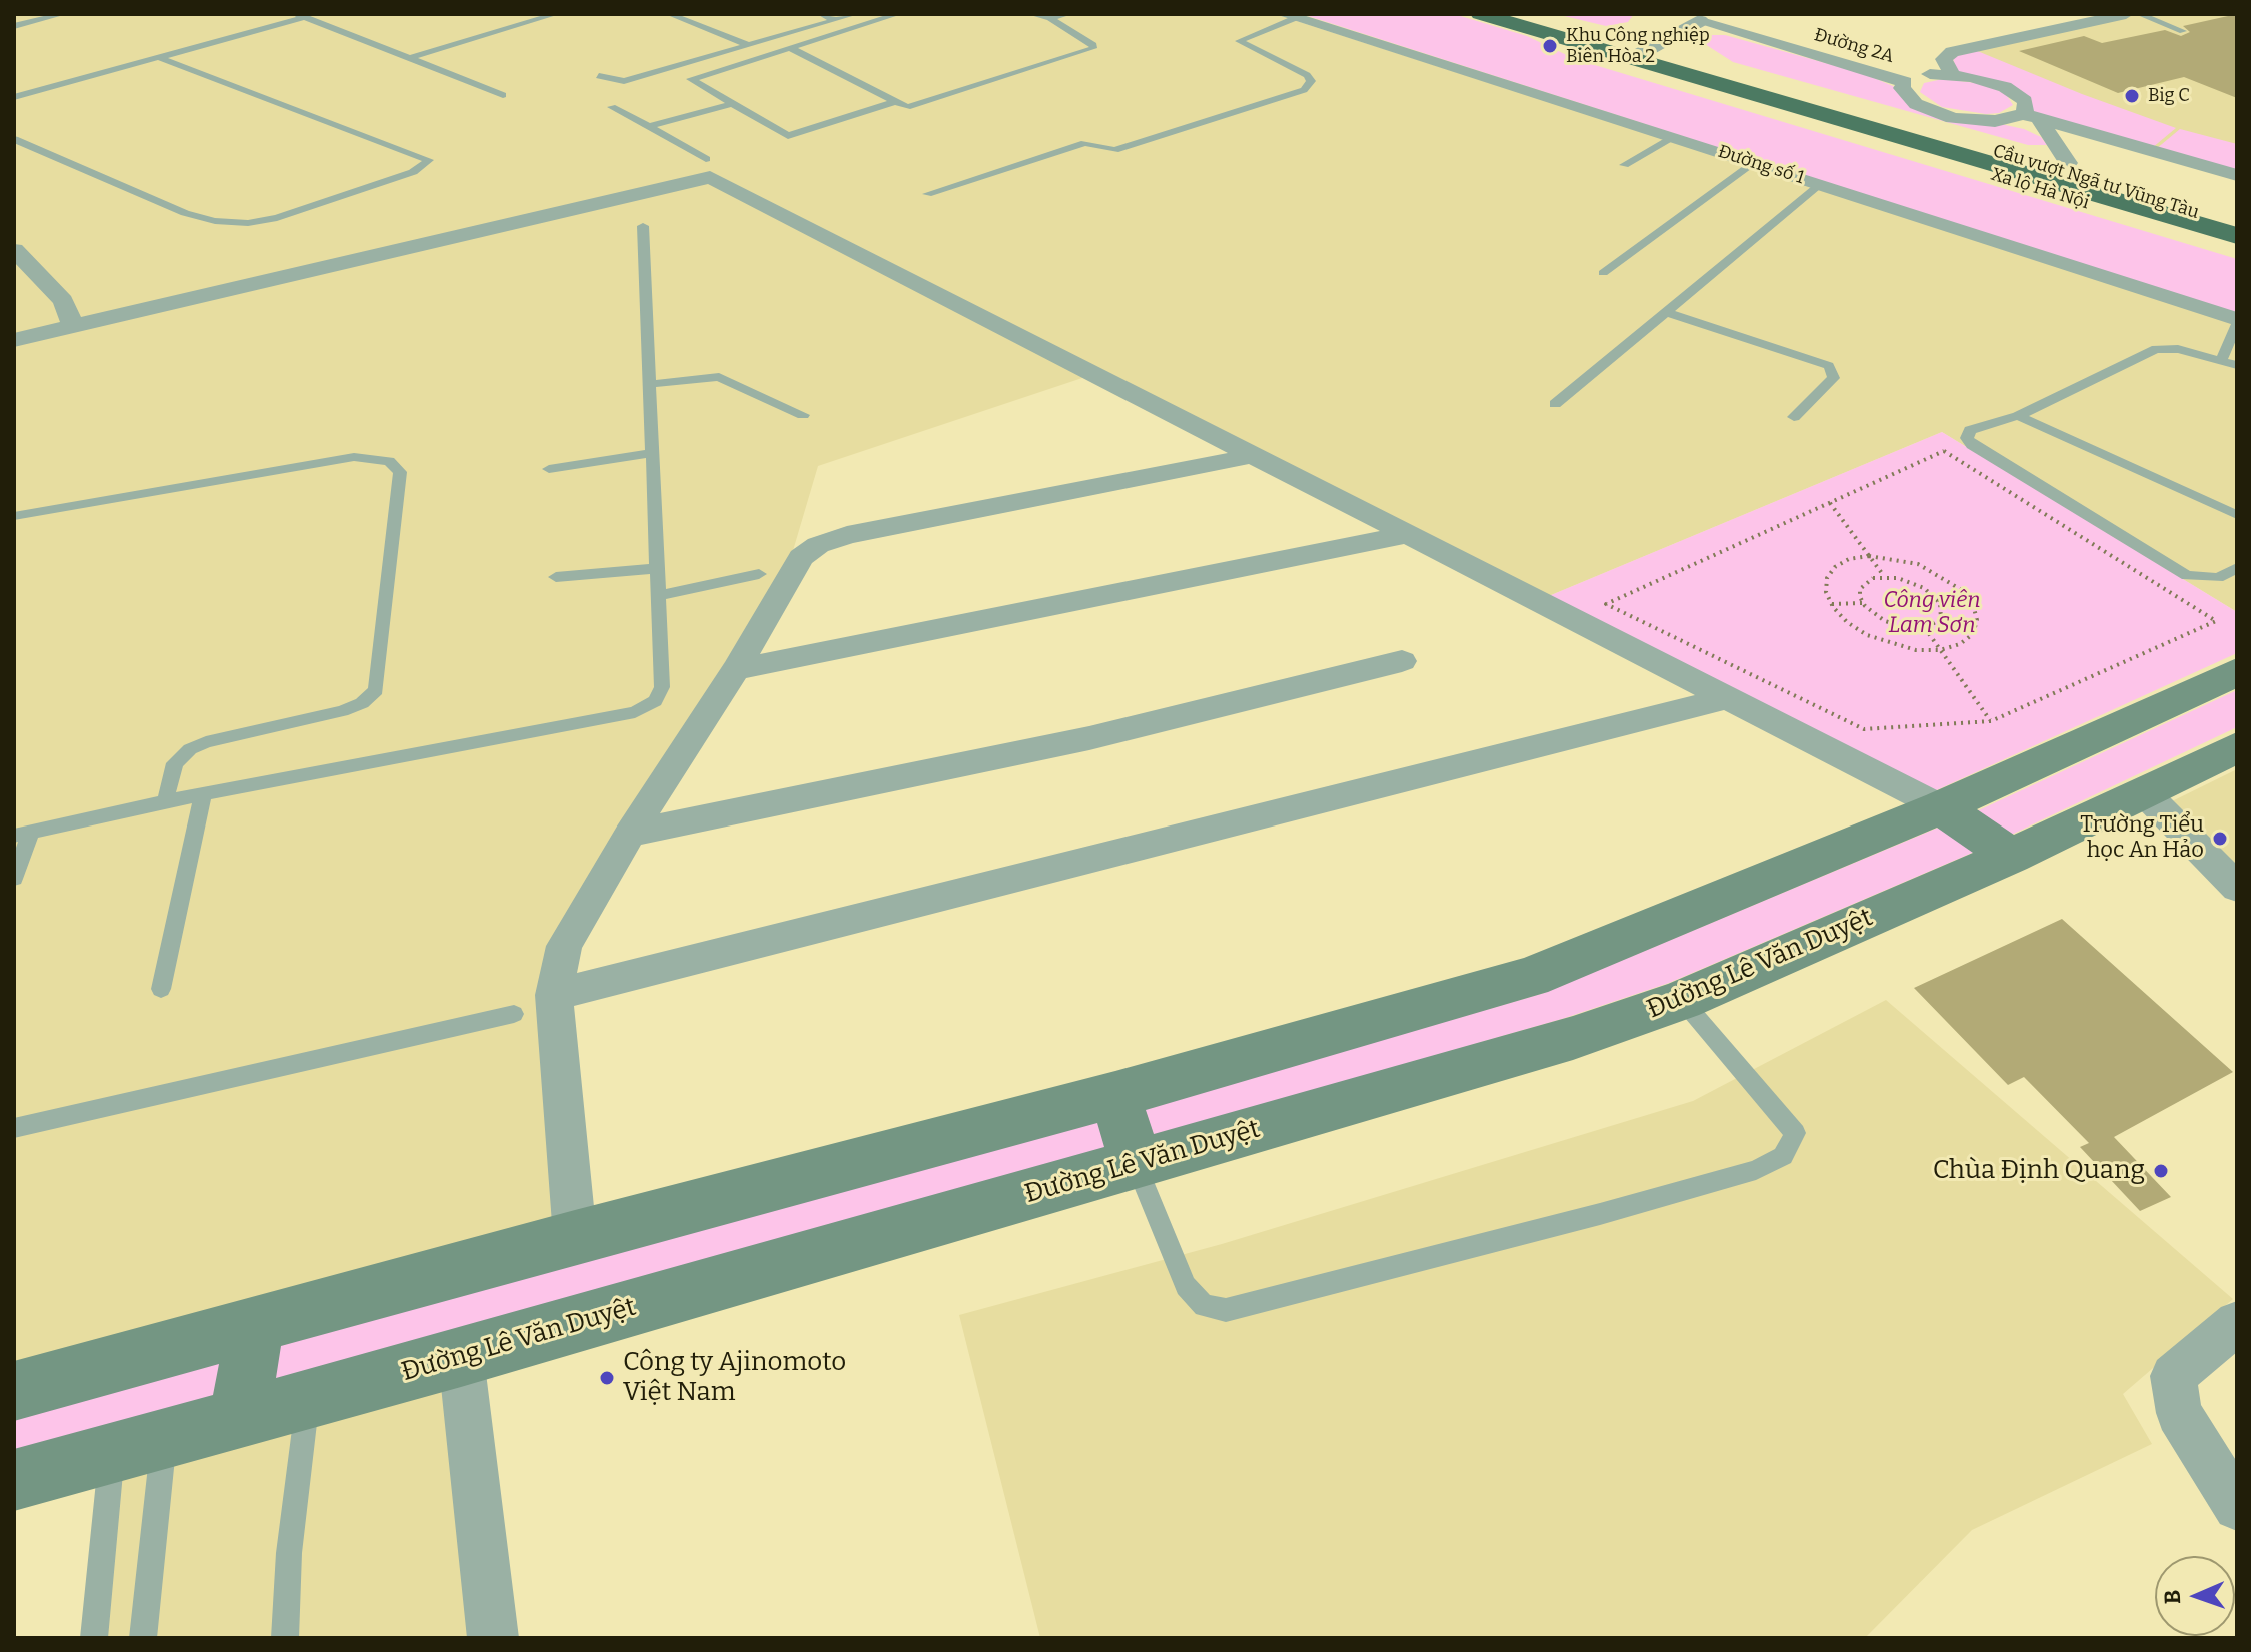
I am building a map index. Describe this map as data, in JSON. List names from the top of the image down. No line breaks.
{"streets":{"highway":["Cầu vượt Ngã tư Vũng Tàu","Xa lộ Hà Nội"],"main road":["Đường Lê Văn Duyệt"],"street":["Đường 2A","Đường số 1"]},"crossings":[["Cầu vượt Ngã tư Vũng Tàu","Xa lộ Hà Nội"]],"parks":["Công viên Lam Sơn"],"places":["Khu Công nghiệp Biên Hòa 2","Big C","Trường Tiểu học An Hảo","Chùa Định Quang","Công ty Ajinomoto Việt Nam"],"north":"left"}
